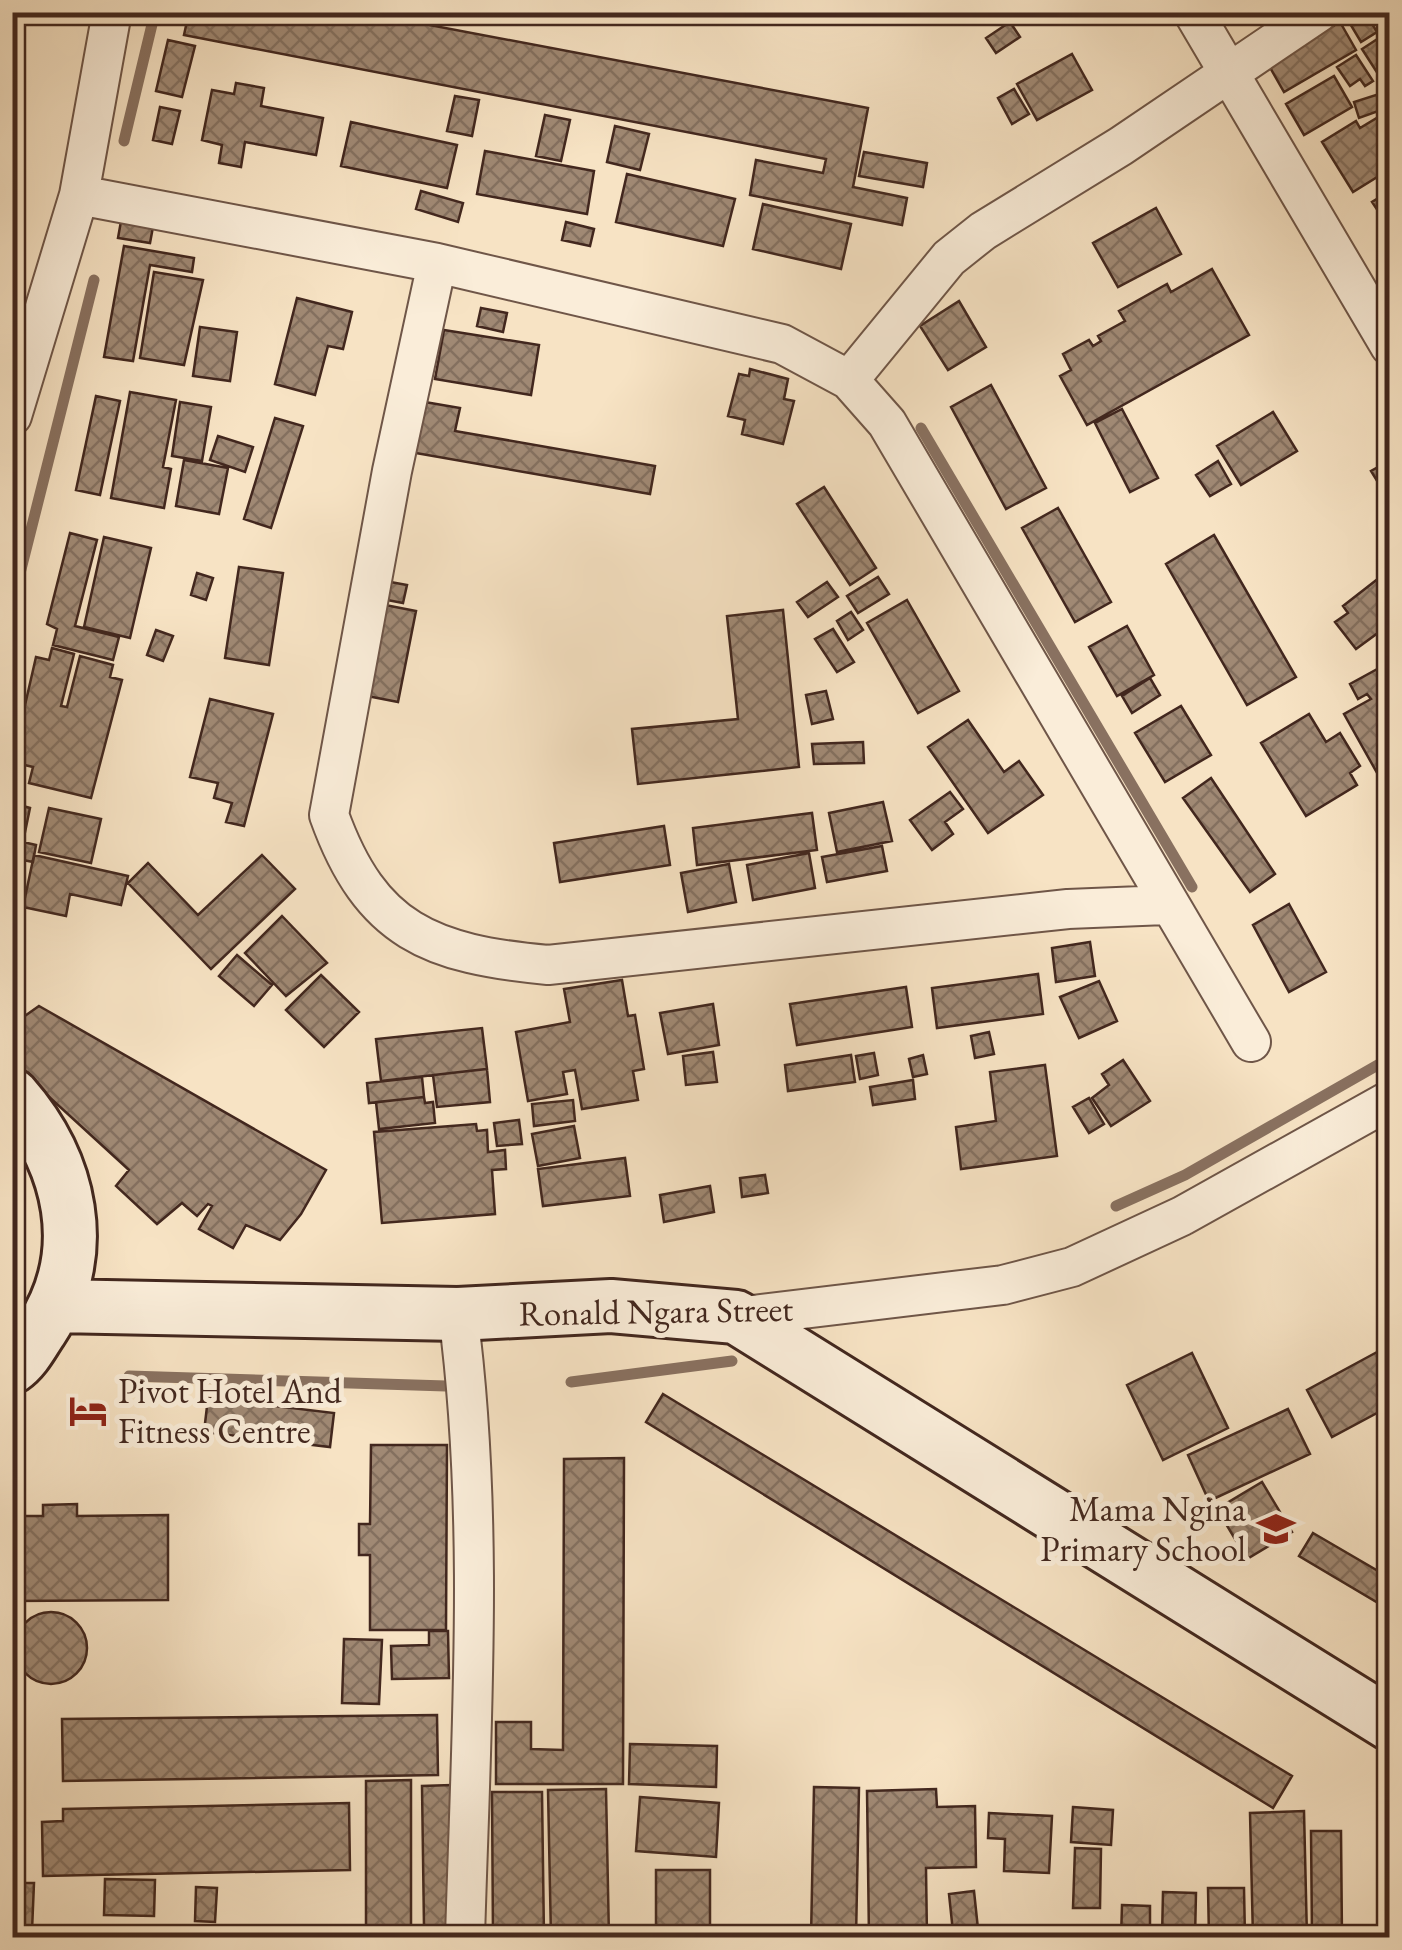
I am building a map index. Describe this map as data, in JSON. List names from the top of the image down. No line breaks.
{"streets":{"street":["Ronald Ngara Street"]},"places":{"hotel":["Pivot Hotel And Fitness Centre"],"school or university":["Mama Ngina Primary School"]}}
